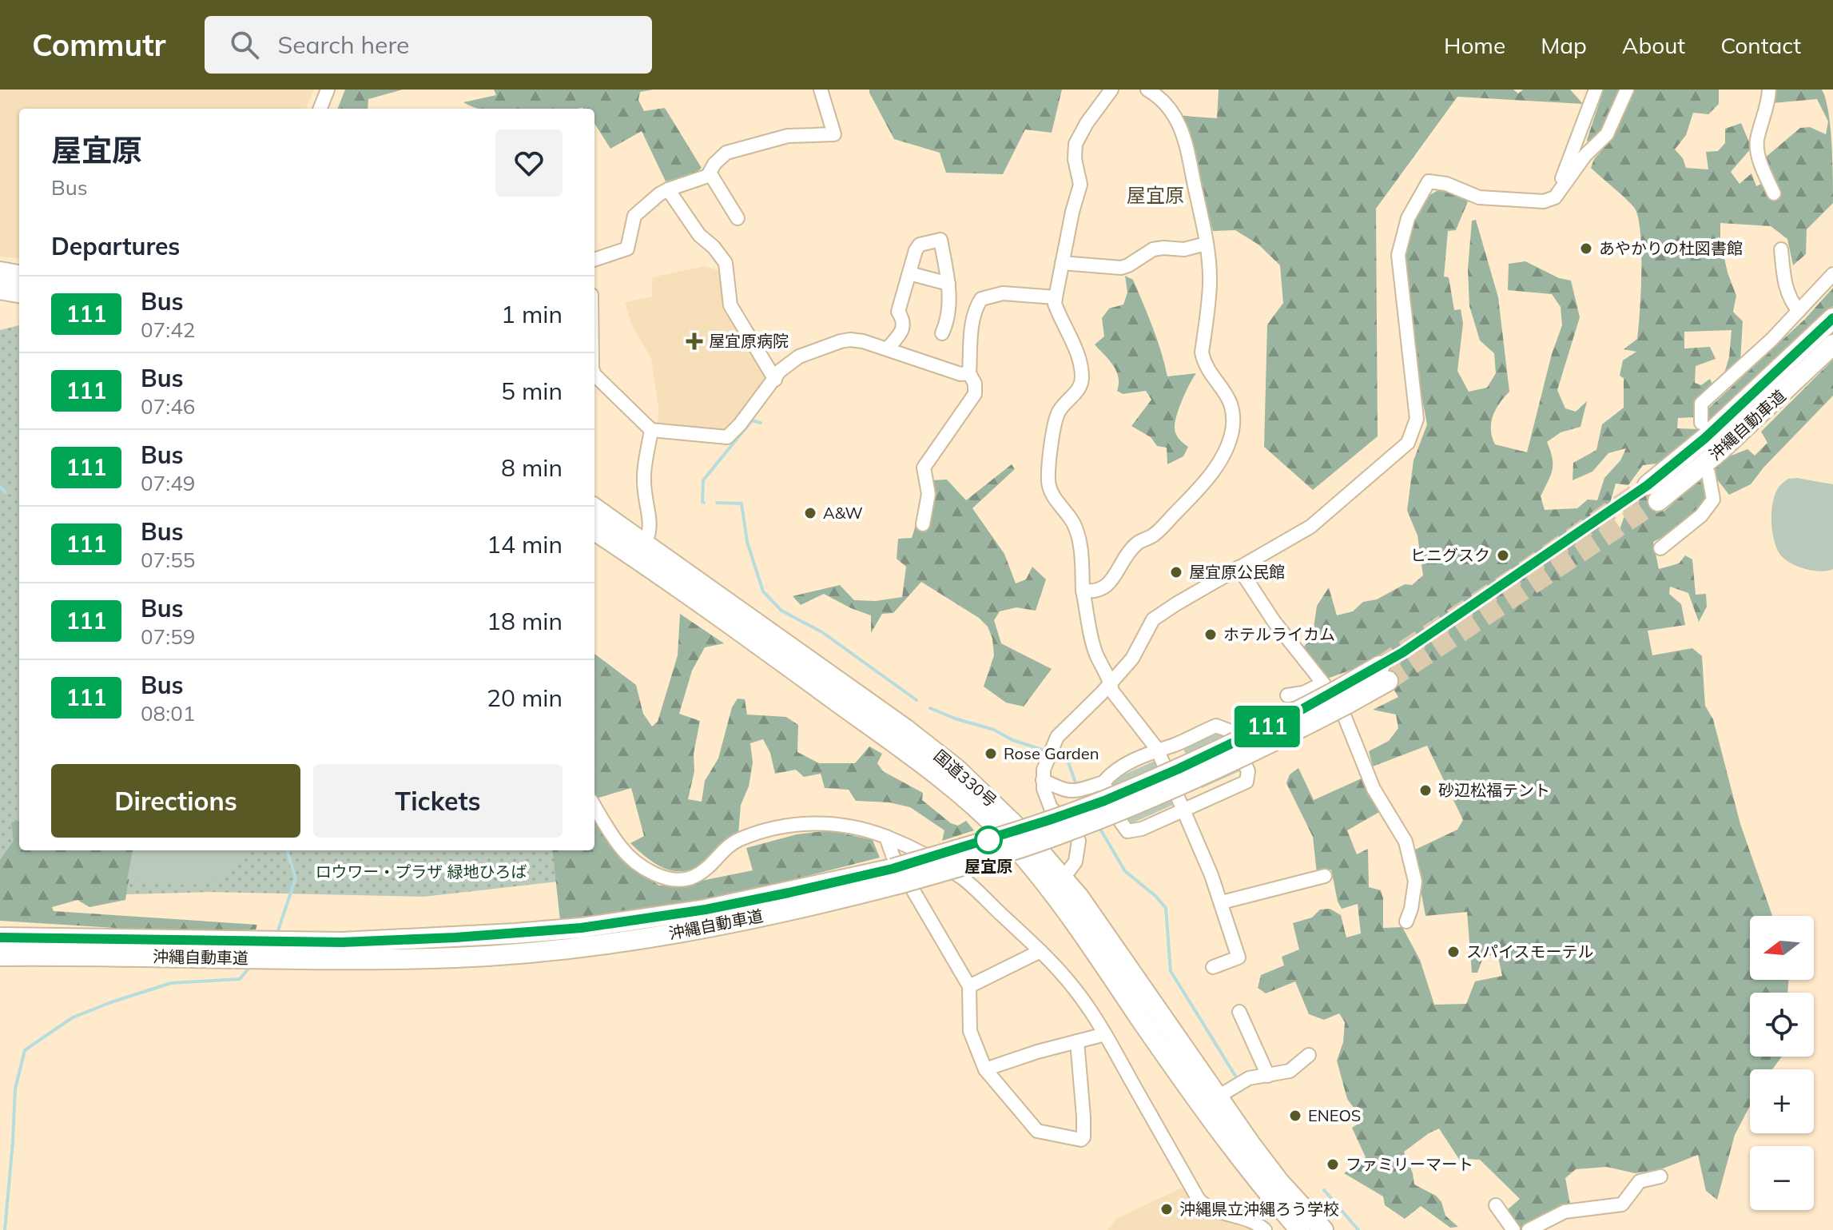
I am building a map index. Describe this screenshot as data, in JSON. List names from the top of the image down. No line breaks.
{"streets":{"highway":["沖縄自動車道","国道330号"]},"districts":["屋宜原"],"parks":["ロウワー・プラザ 緑地ひろば"],"places":{"other":["あやかりの杜図書館","A&W","ヒニグスク","屋宜原公民館","ホテルライカム","Rose Garden","砂辺松福テント","屋宜原","スパイスモーテル","ENEOS","ファミリーマート","沖縄県立沖縄ろう学校"],"health":["屋宜原病院"]},"lines":["bus line 111"],"north":"left","page":{"header":"Commutr","search":"Search here","nav":["Home","Map","About","Contact"],"on_map":"111","heading":[["屋宜原","Bus"],"Departures"],"list":[{"mark":"111","name":"Bus","note":"07:42","value":"1 min"},{"mark":"111","name":"Bus","note":"07:46","value":"5 min"},{"mark":"111","name":"Bus","note":"07:49","value":"8 min"},{"mark":"111","name":"Bus","note":"07:55","value":"14 min"},{"mark":"111","name":"Bus","note":"07:59","value":"18 min"},{"mark":"111","name":"Bus","note":"08:01","value":"20 min"}],"buttons":["Directions","Tickets"],"map_buttons":["+","−"]}}
